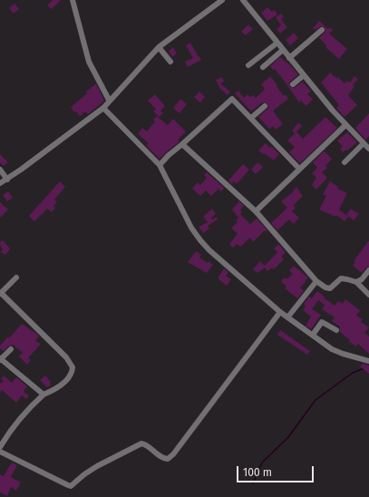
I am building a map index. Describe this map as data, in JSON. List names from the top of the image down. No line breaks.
{"scale_bar":"100 m"}
